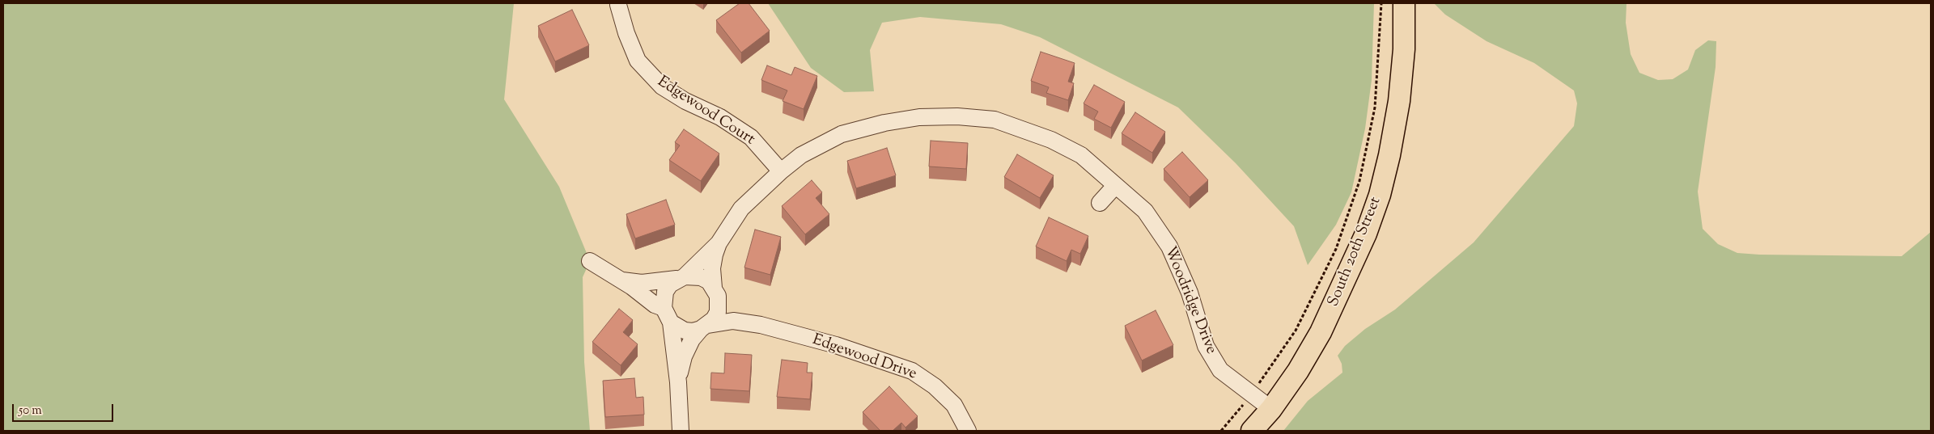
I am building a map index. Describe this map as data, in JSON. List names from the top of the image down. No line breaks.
{"streets":{"main road":["South 20th Street"],"street":["Edgewood Court","Woodridge Drive","Edgewood Drive"]},"crossings":[["Edgewood Court","Woodridge Drive"],["South 20th Street","Woodridge Drive"]],"scale_bar":"50 m"}
